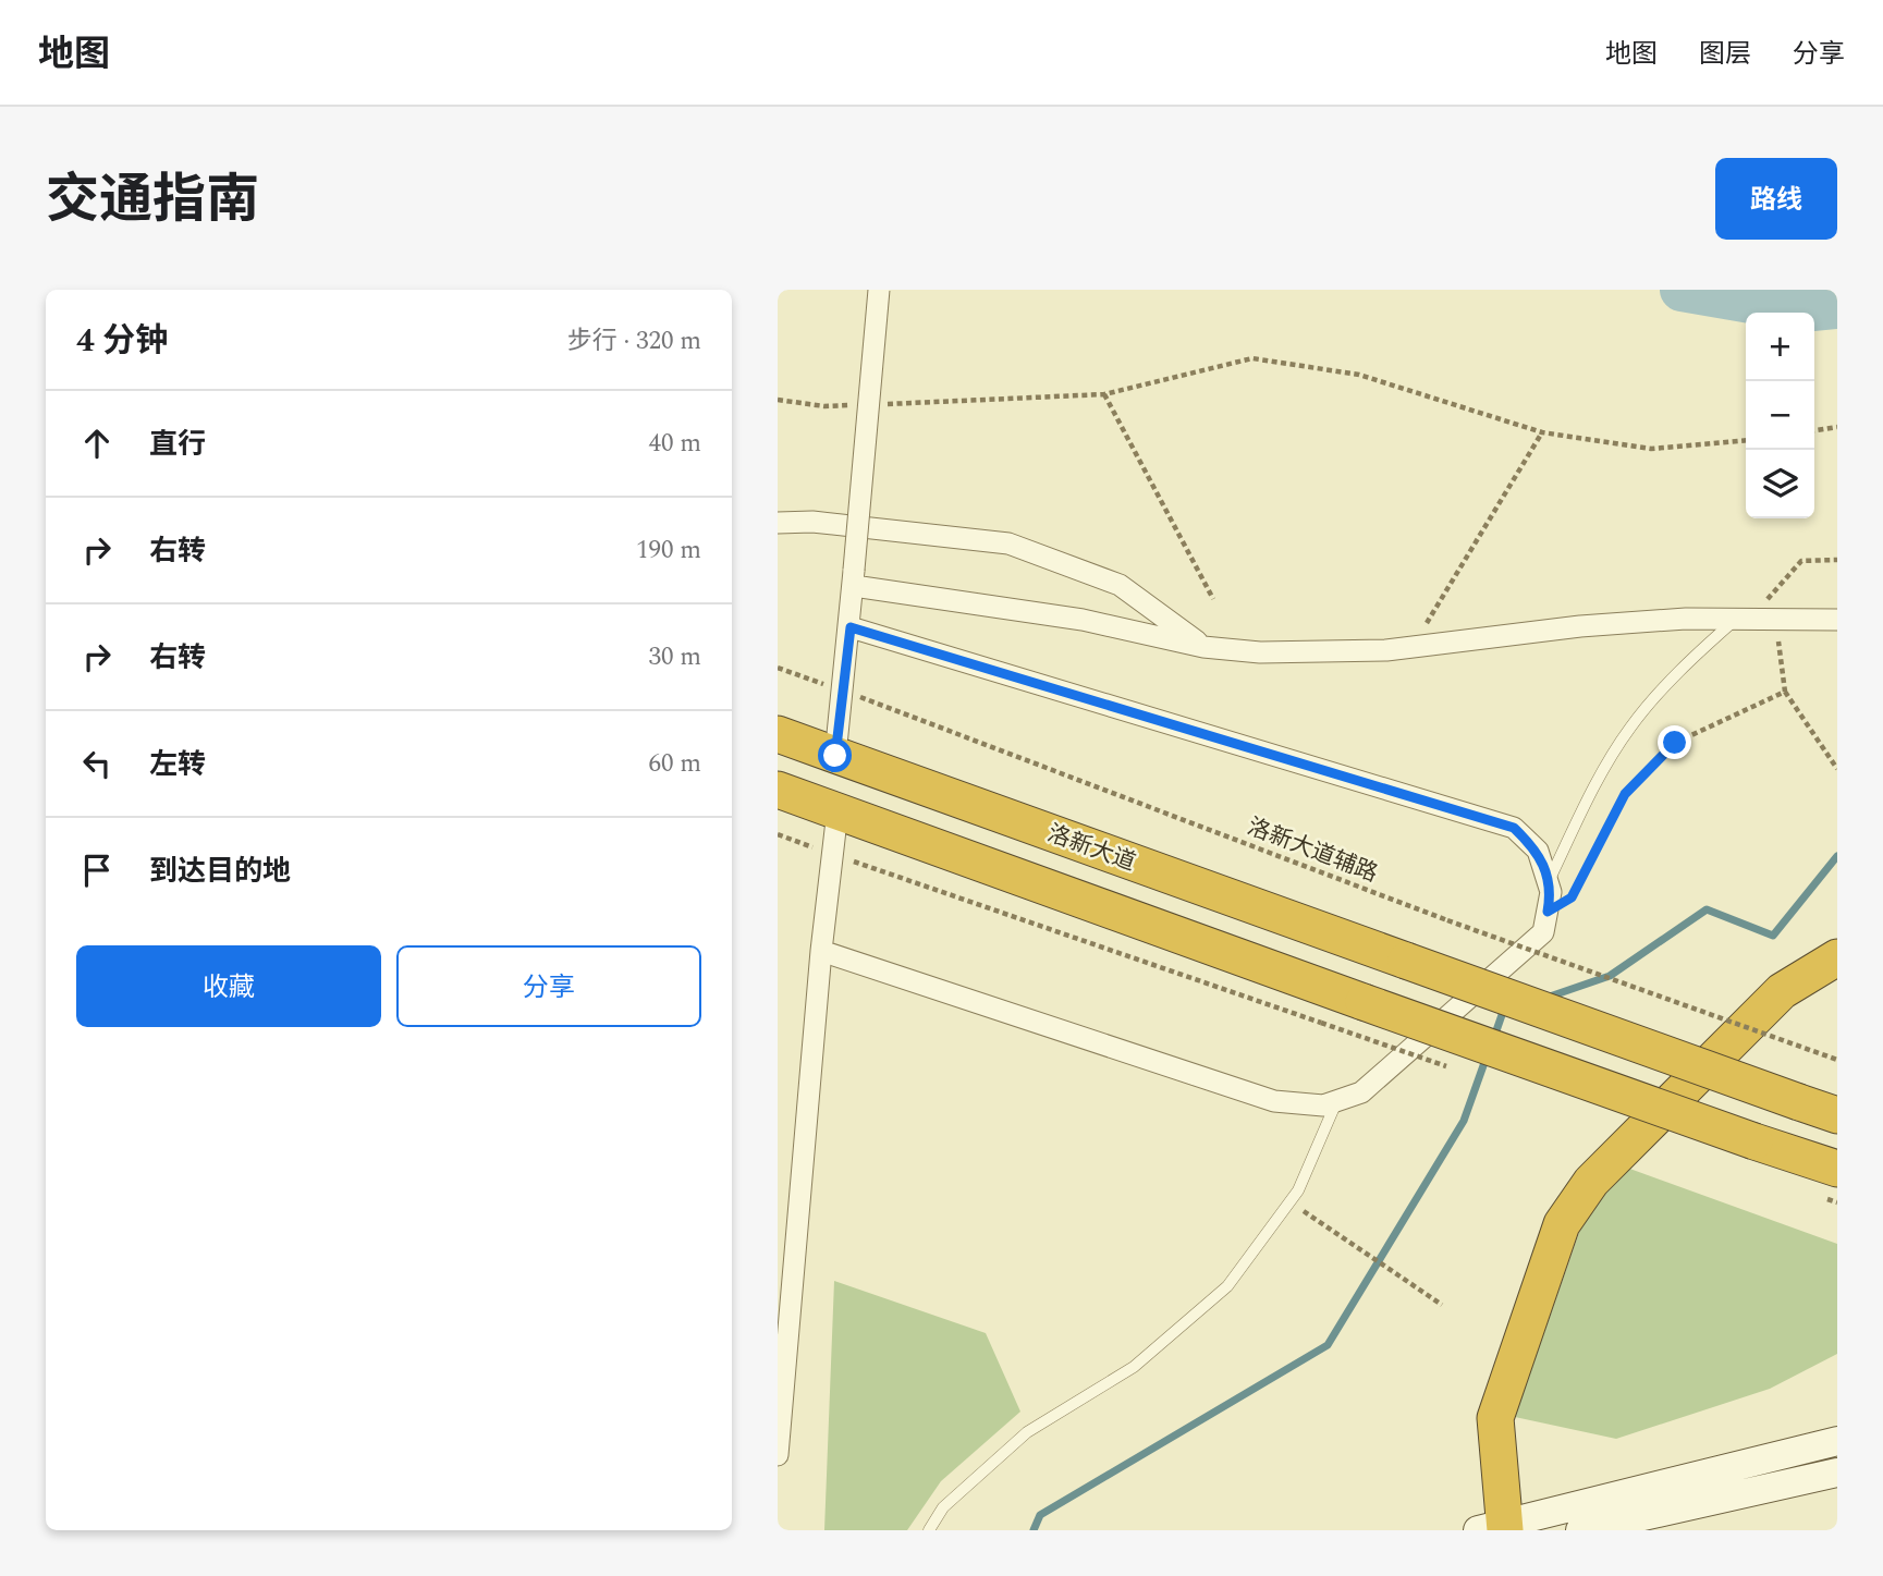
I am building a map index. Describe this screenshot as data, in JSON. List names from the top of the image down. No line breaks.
{"streets":{"highway":["洛新大道"],"path":["洛新大道辅路"]},"page":{"header":"地图","nav":["地图","图层","分享"],"title":"交通指南","buttons":["路线",["收藏","分享"]],"heading":["4 分钟","步行 · 320 m"],"map_buttons":["+","−"],"list":[["直行","40 m"],["右转","190 m"],["右转","30 m"],["左转","60 m"],"到达目的地"]}}
